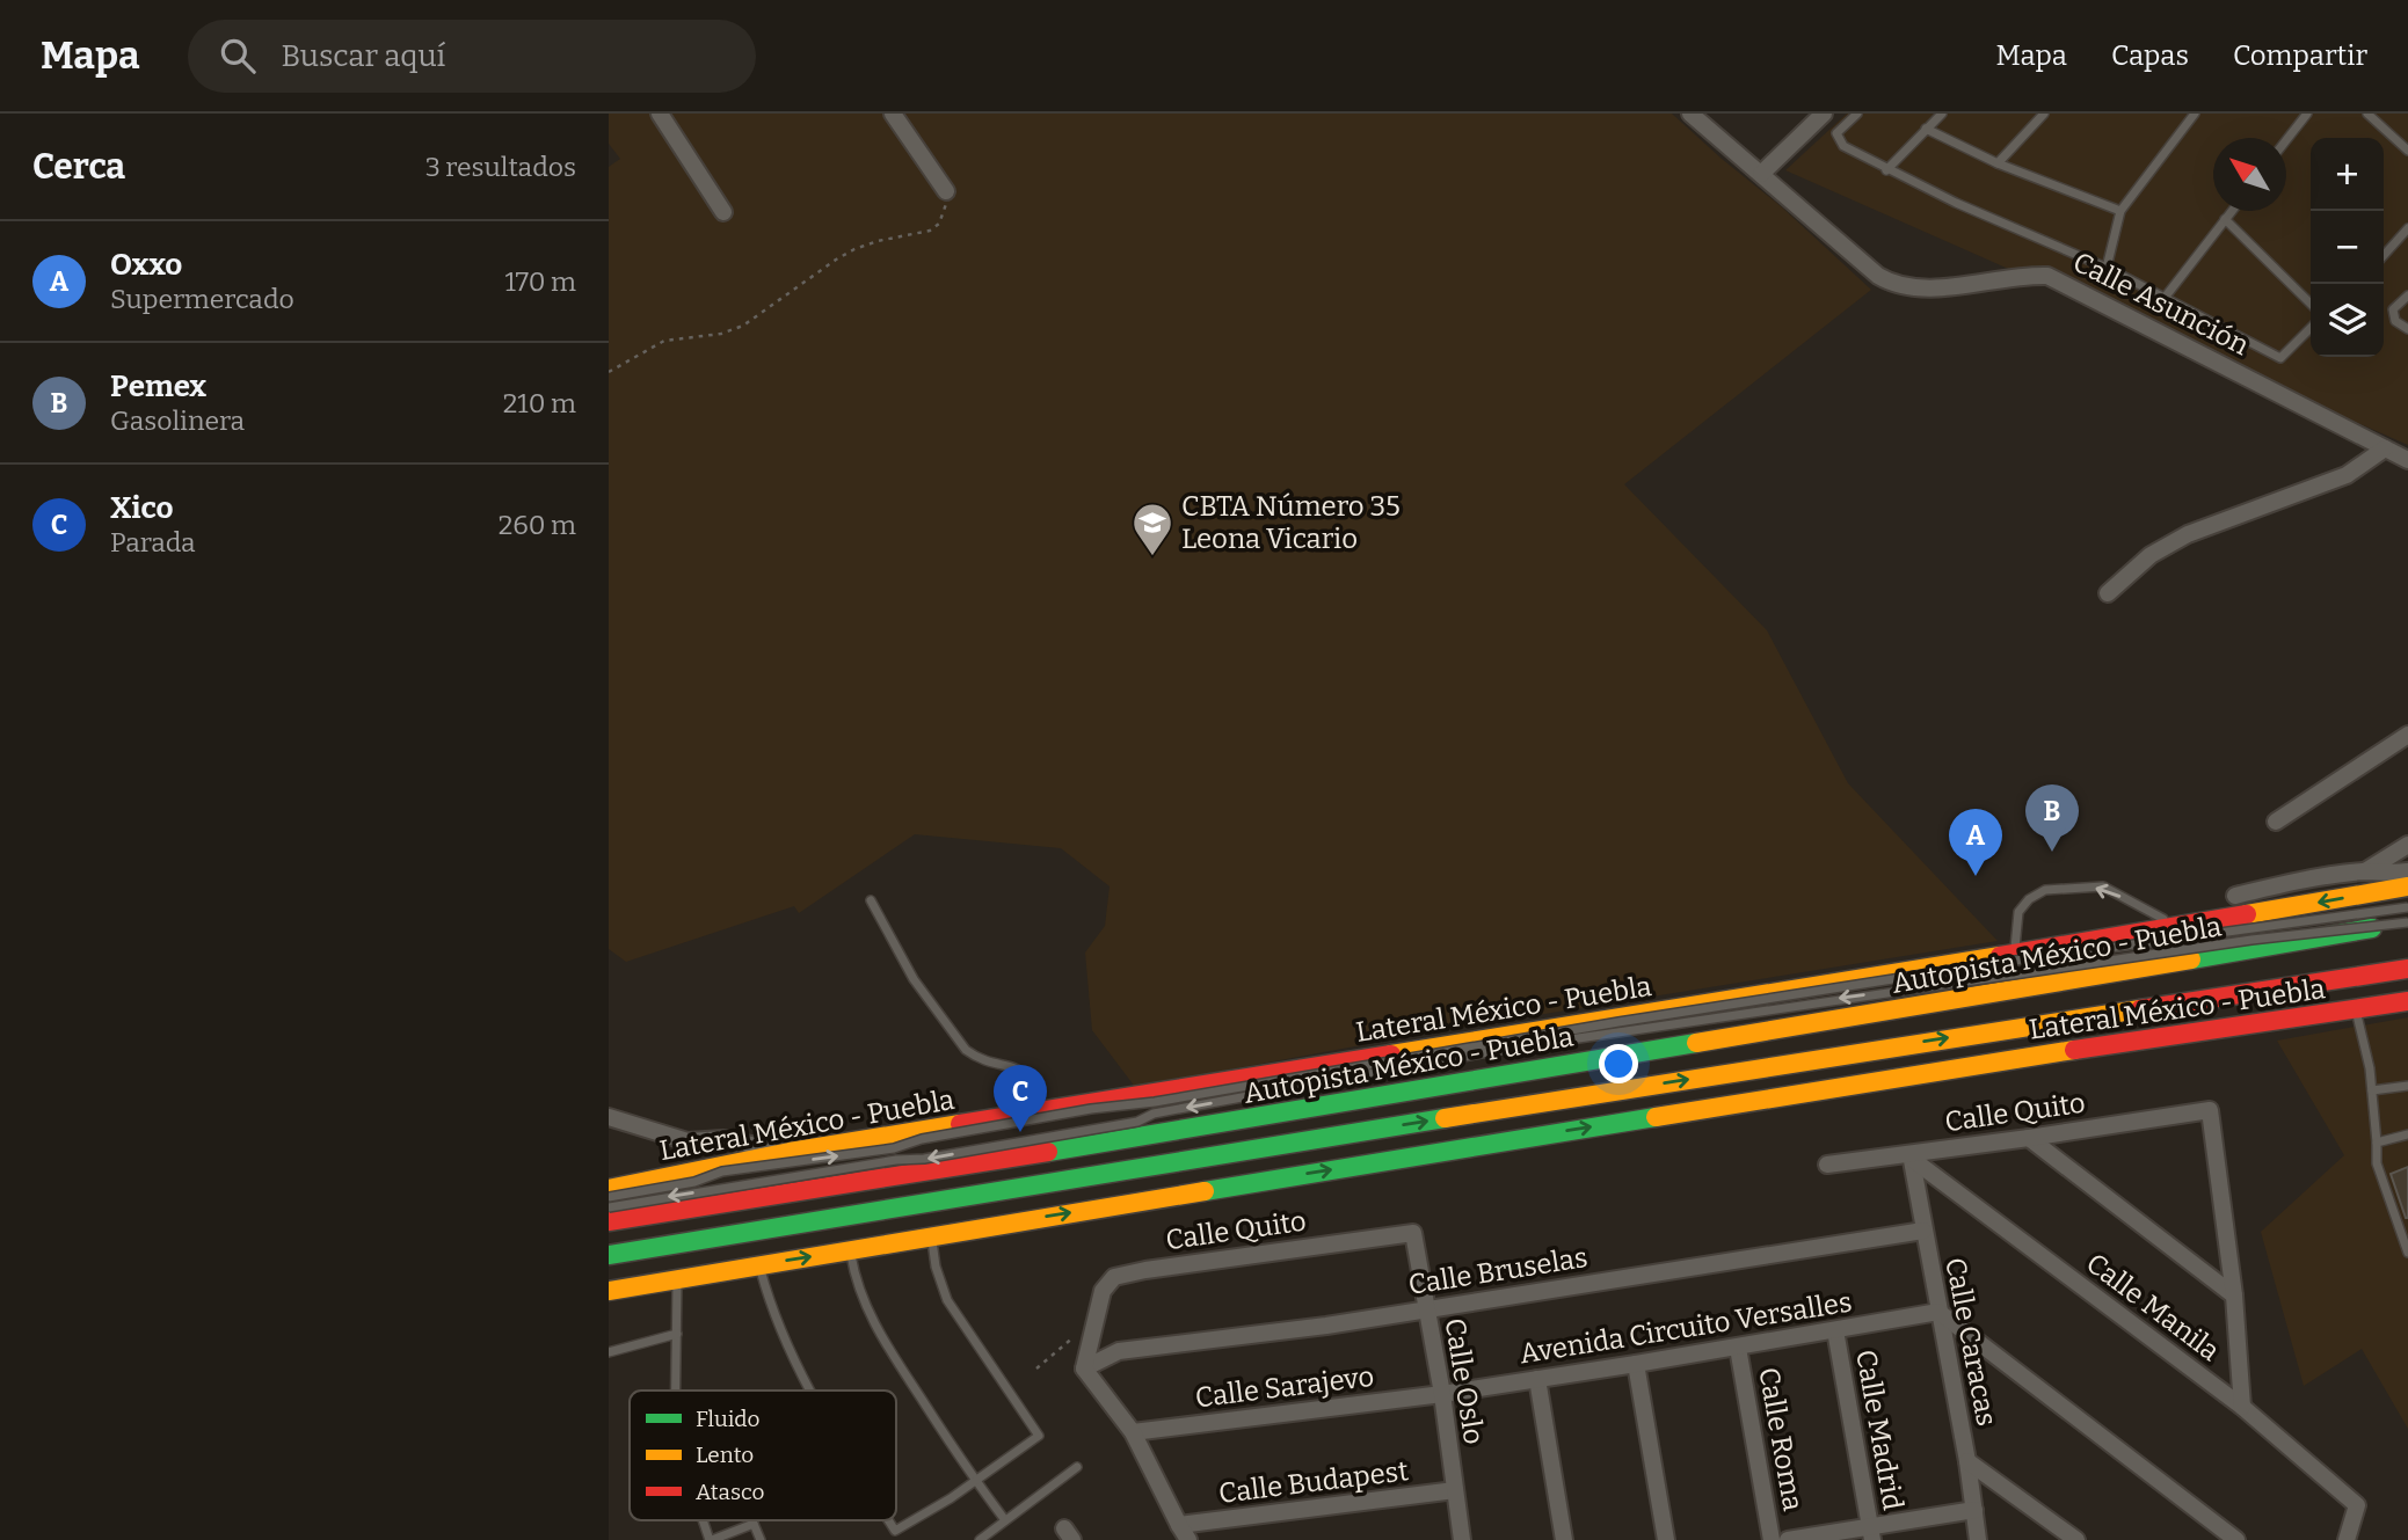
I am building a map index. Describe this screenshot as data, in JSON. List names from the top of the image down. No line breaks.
{"streets":{"highway":["Autopista México - Puebla","Lateral México - Puebla"],"street":["Calle Asunción","Calle Quito","Calle Bruselas","Calle Manila","Avenida Circuito Versalles","Calle Caracas","Calle Oslo","Calle Sarajevo","Calle Madrid","Calle Roma","Calle Budapest"]},"crossings":[["Calle Quito","Calle Manila"],["Calle Quito","Calle Caracas"],["Calle Quito","Calle Oslo"],["Calle Bruselas","Calle Caracas"],["Calle Bruselas","Calle Oslo"],["Calle Manila","Calle Caracas"],["Avenida Circuito Versalles","Calle Caracas"],["Avenida Circuito Versalles","Calle Oslo"],["Avenida Circuito Versalles","Calle Sarajevo"],["Avenida Circuito Versalles","Calle Madrid"],["Avenida Circuito Versalles","Calle Roma"],["Calle Oslo","Calle Sarajevo"],["Calle Oslo","Calle Budapest"]],"places":{"school or university":["CBTA Número 35 Leona Vicario"]},"legend":["Fluido","Lento","Atasco"],"north":"top left","page":{"header":"Mapa","search":"Buscar aquí","nav":["Mapa","Capas","Compartir"],"heading":["Cerca","3 resultados"],"map_buttons":["+","−"],"list":[{"mark":"A","name":"Oxxo","note":"Supermercado","value":"170 m"},{"mark":"B","name":"Pemex","note":"Gasolinera","value":"210 m"},{"mark":"C","name":"Xico","note":"Parada","value":"260 m"}],"pins":["B","A","C"]}}
